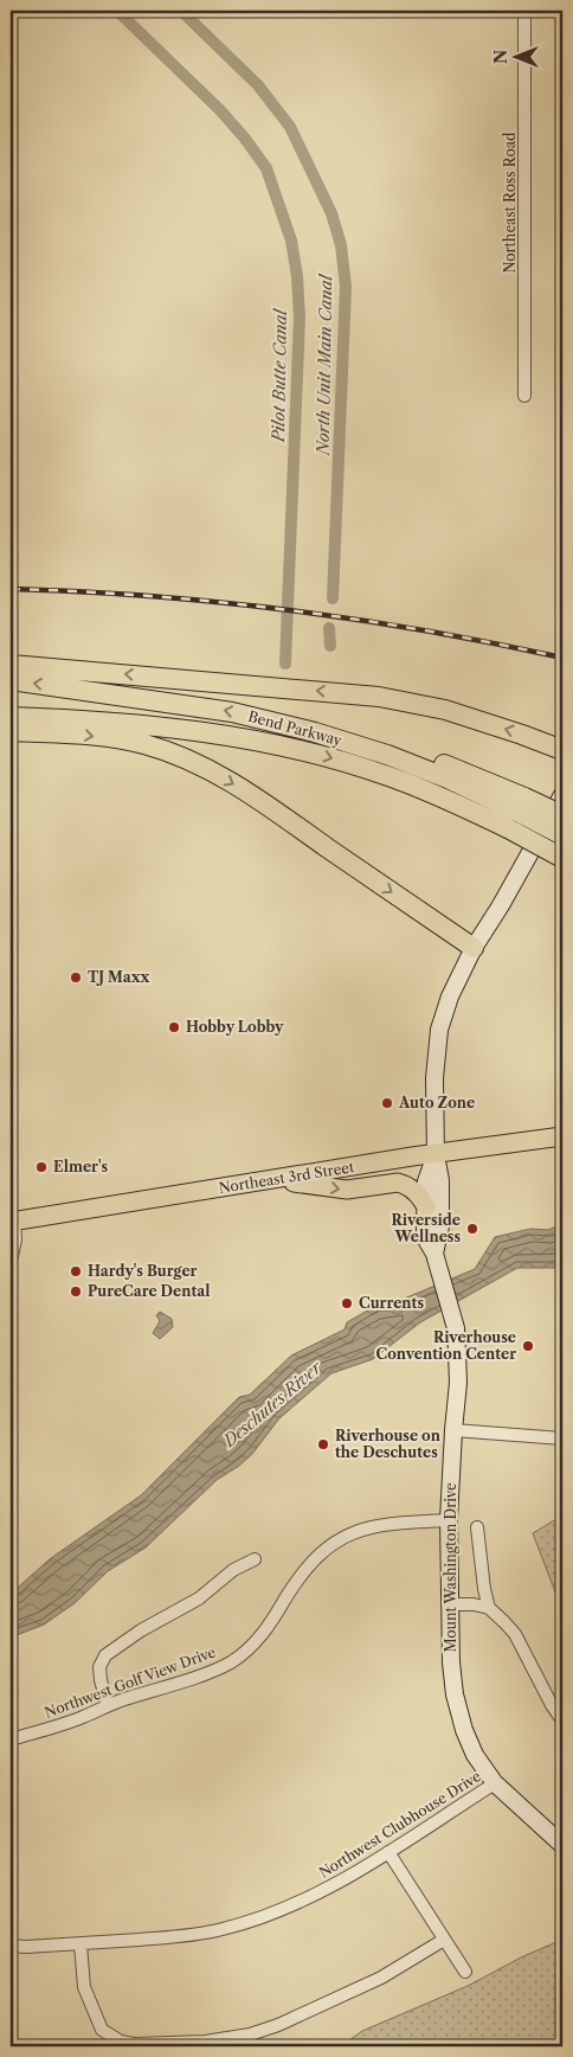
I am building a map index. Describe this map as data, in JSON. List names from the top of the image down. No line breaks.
{"streets":{"highway":["Bend Parkway"],"main road":["Northeast 3rd Street","Mount Washington Drive"],"street":["Northeast Ross Road","Northwest Golf View Drive","Northwest Clubhouse Drive"]},"crossings":[["Northeast 3rd Street","Mount Washington Drive"],["Mount Washington Drive","Northwest Golf View Drive"],["Mount Washington Drive","Northwest Clubhouse Drive"]],"water":["North Unit Main Canal","Pilot Butte Canal","Deschutes River"],"places":["TJ Maxx","Hobby Lobby","Auto Zone","Elmer's","Riverside Wellness","Hardy's Burger","PureCare Dental","Currents","Riverhouse Convention Center","Riverhouse on the Deschutes"],"north":"left"}
